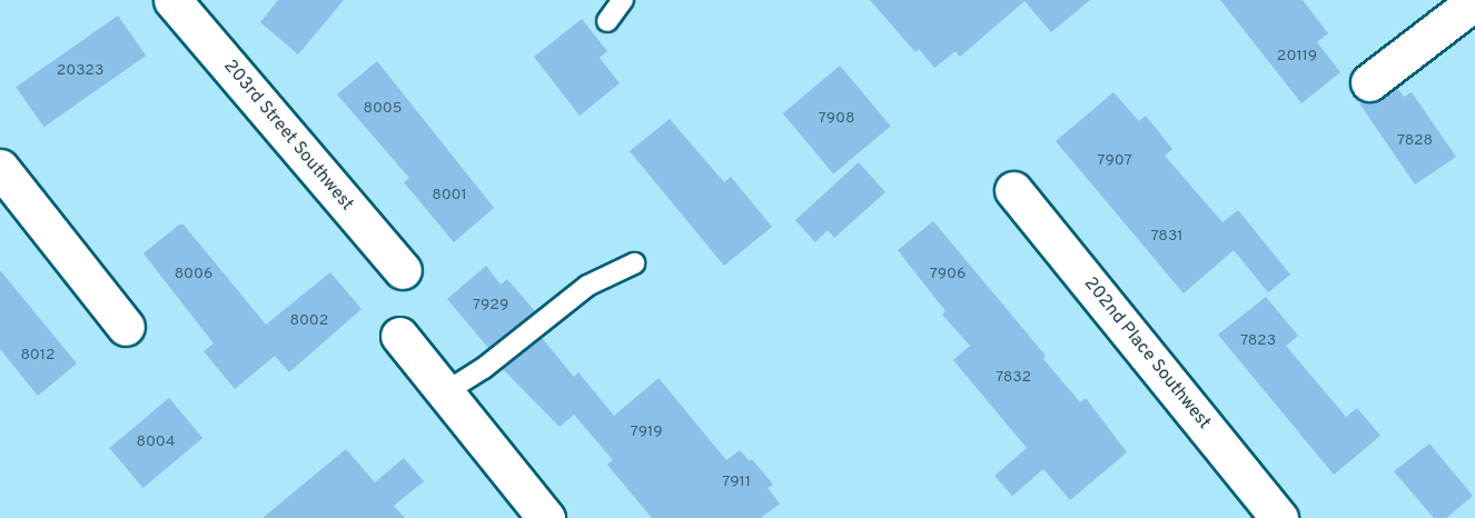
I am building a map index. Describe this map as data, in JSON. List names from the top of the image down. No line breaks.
{"streets":{"street":["203rd Street Southwest","202nd Place Southwest"]},"house_numbers":["20119","20323","8005","7908","7828","7907","8001","7831","8006","7906","7929","8002","7823","8012","7832","7919","8004","7911"]}
